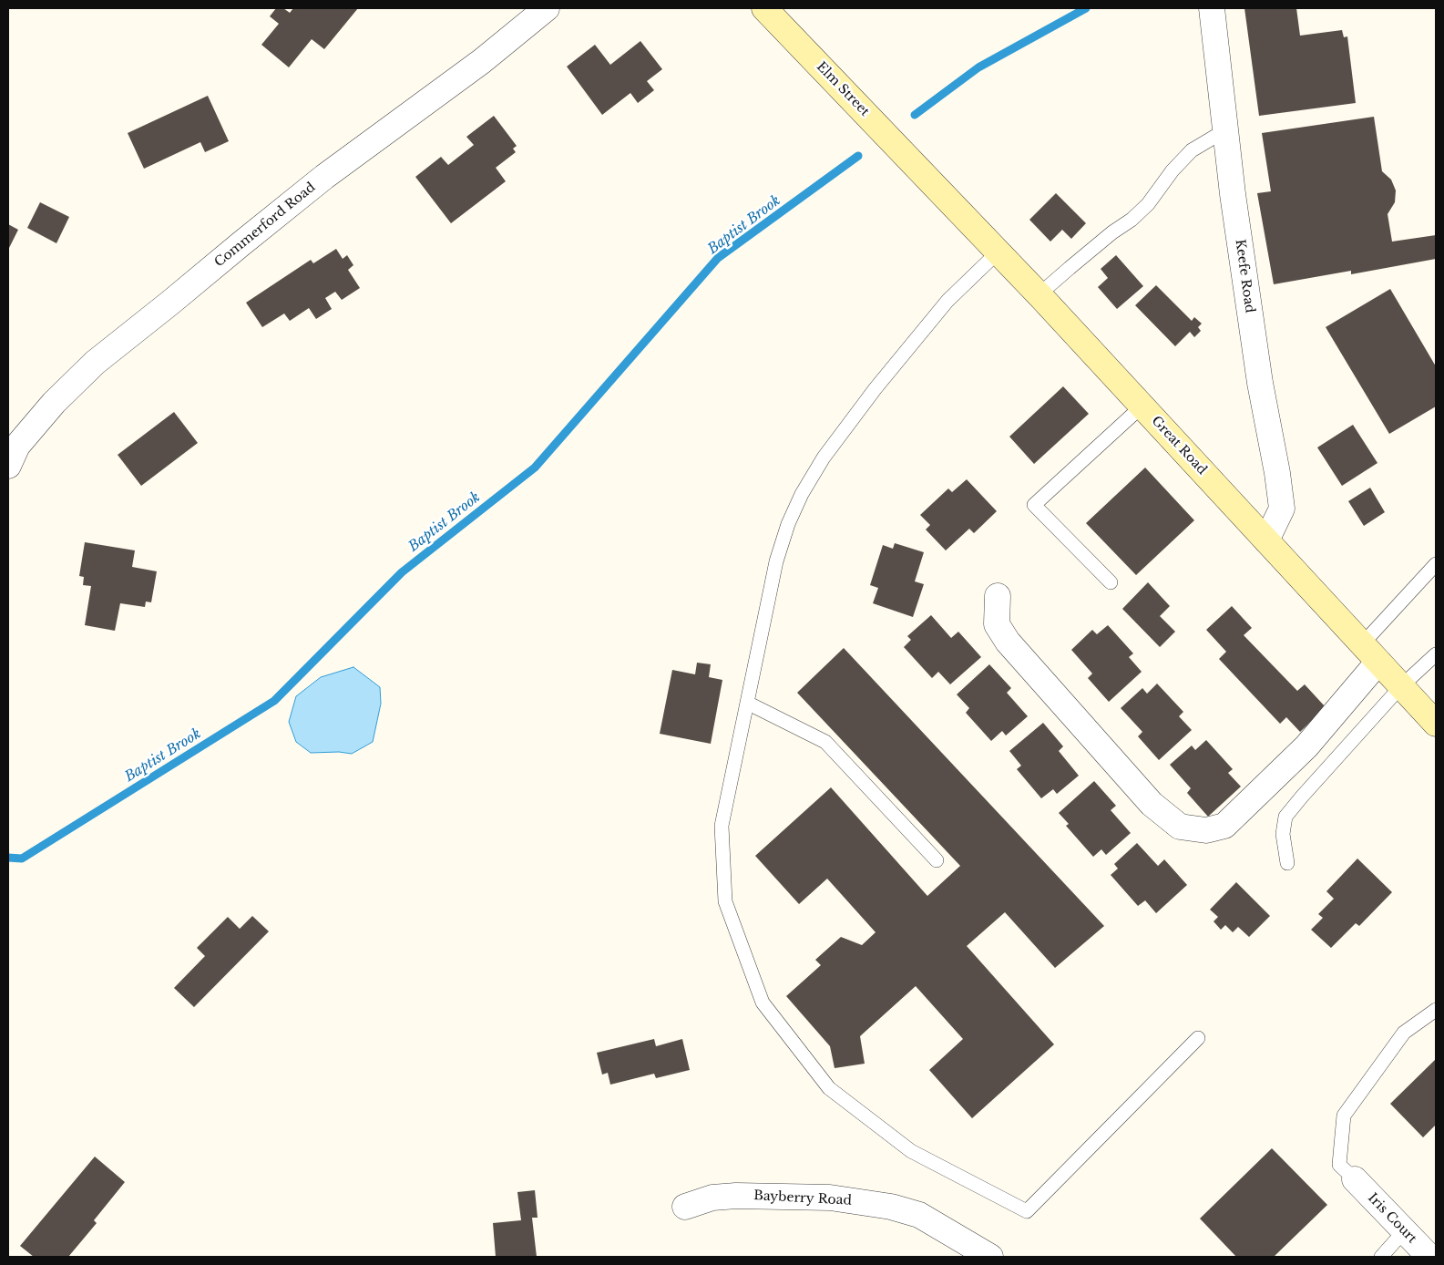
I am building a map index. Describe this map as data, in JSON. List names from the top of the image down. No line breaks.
{"streets":{"main road":["Elm Street","Great Road"],"street":["Commerford Road","Keefe Road","Bayberry Road","Iris Court"]},"crossings":[["Elm Street","Great Road"],["Keefe Road","Great Road"]],"water":["Baptist Brook"]}
